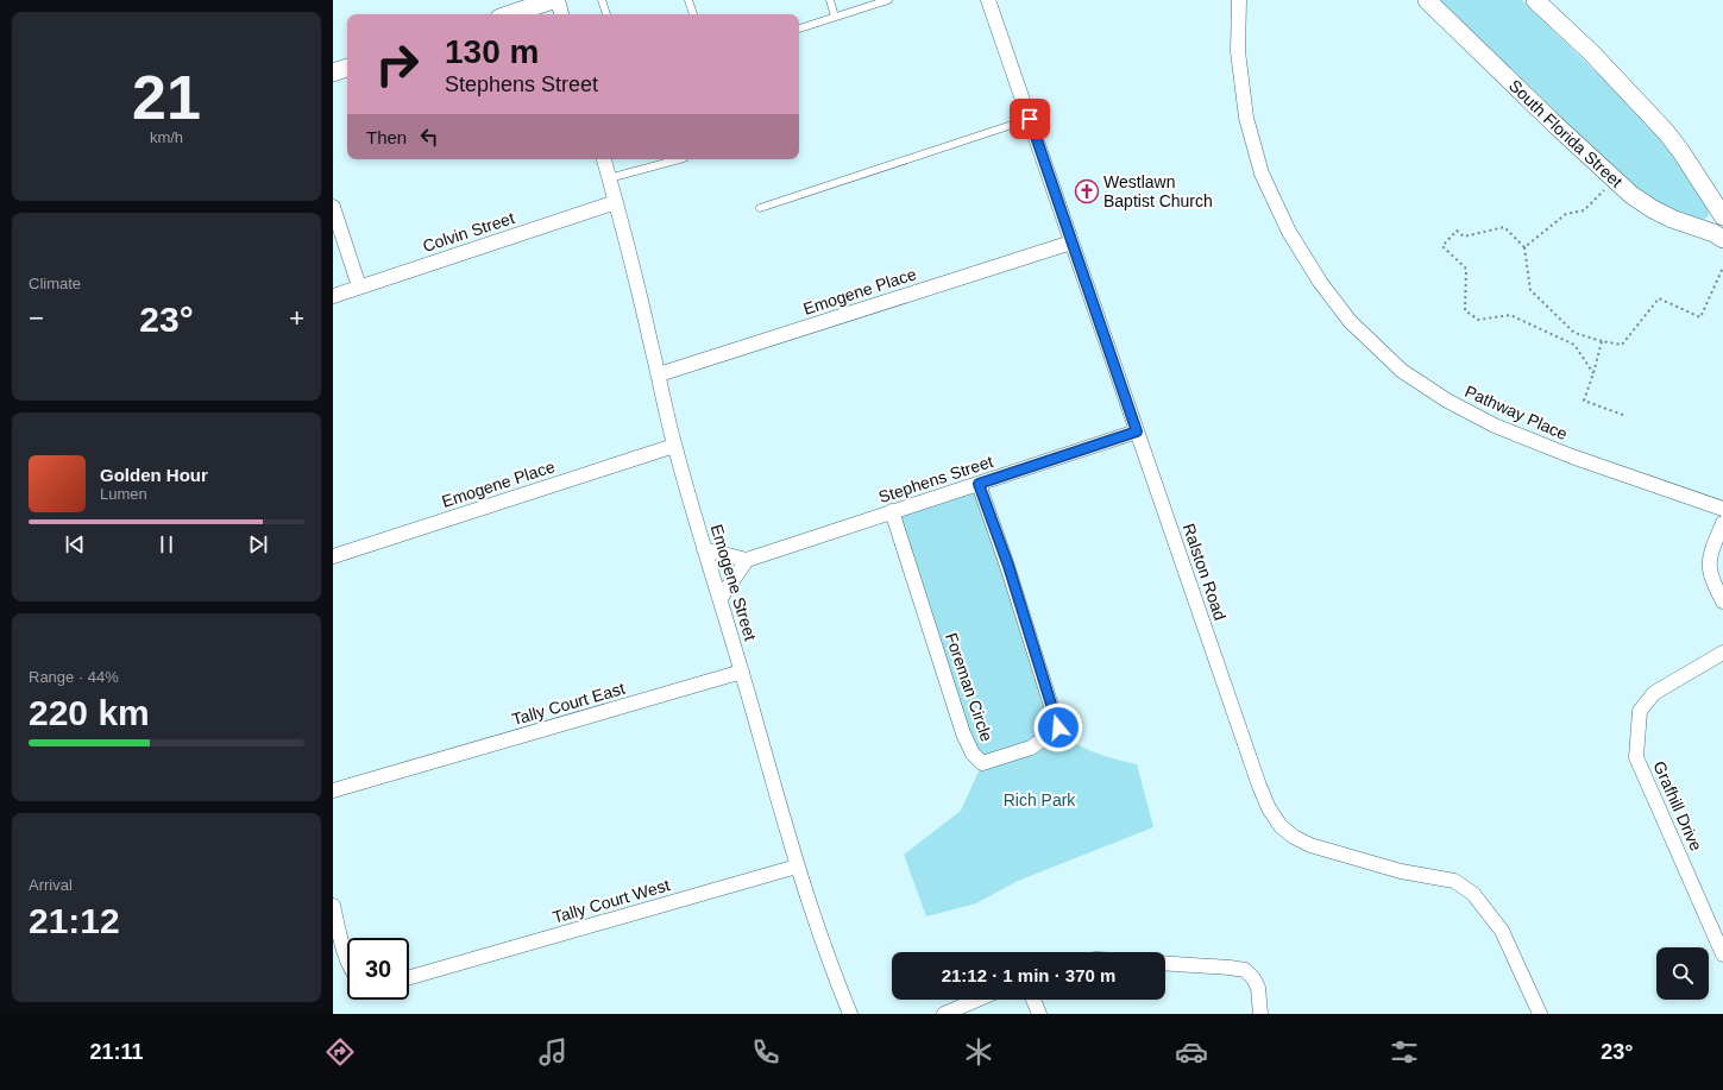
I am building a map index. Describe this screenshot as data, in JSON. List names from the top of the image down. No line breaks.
{"streets":{"street":["South Florida Street","Colvin Street","Emogene Place","Pathway Place","Stephens Street","Ralston Road","Emogene Street","Foreman Circle","Tally Court East","Grafhill Drive","Tally Court West"]},"crossings":[["Colvin Street","Emogene Street"],["Emogene Place","Ralston Road"],["Emogene Place","Emogene Street"],["Stephens Street","Ralston Road"],["Stephens Street","Foreman Circle"],["Emogene Street","Tally Court East"],["Emogene Street","Tally Court West"]],"parks":["Rich Park"],"places":{"church":["Westlawn Baptist Church"]},"page":{"tile":[["21","km/h"],"Climate",["Range · 44%","220 km"],["Arrival","21:12"]],"turn":["130 m","Stephens Street"],"then":"Then","heat":["−","23°","+"],"song":["Golden Hour","Lumen"],"limit":"30","trip":"21:12 · 1 min · 370 m","tabs":["21:11","23°"]}}
